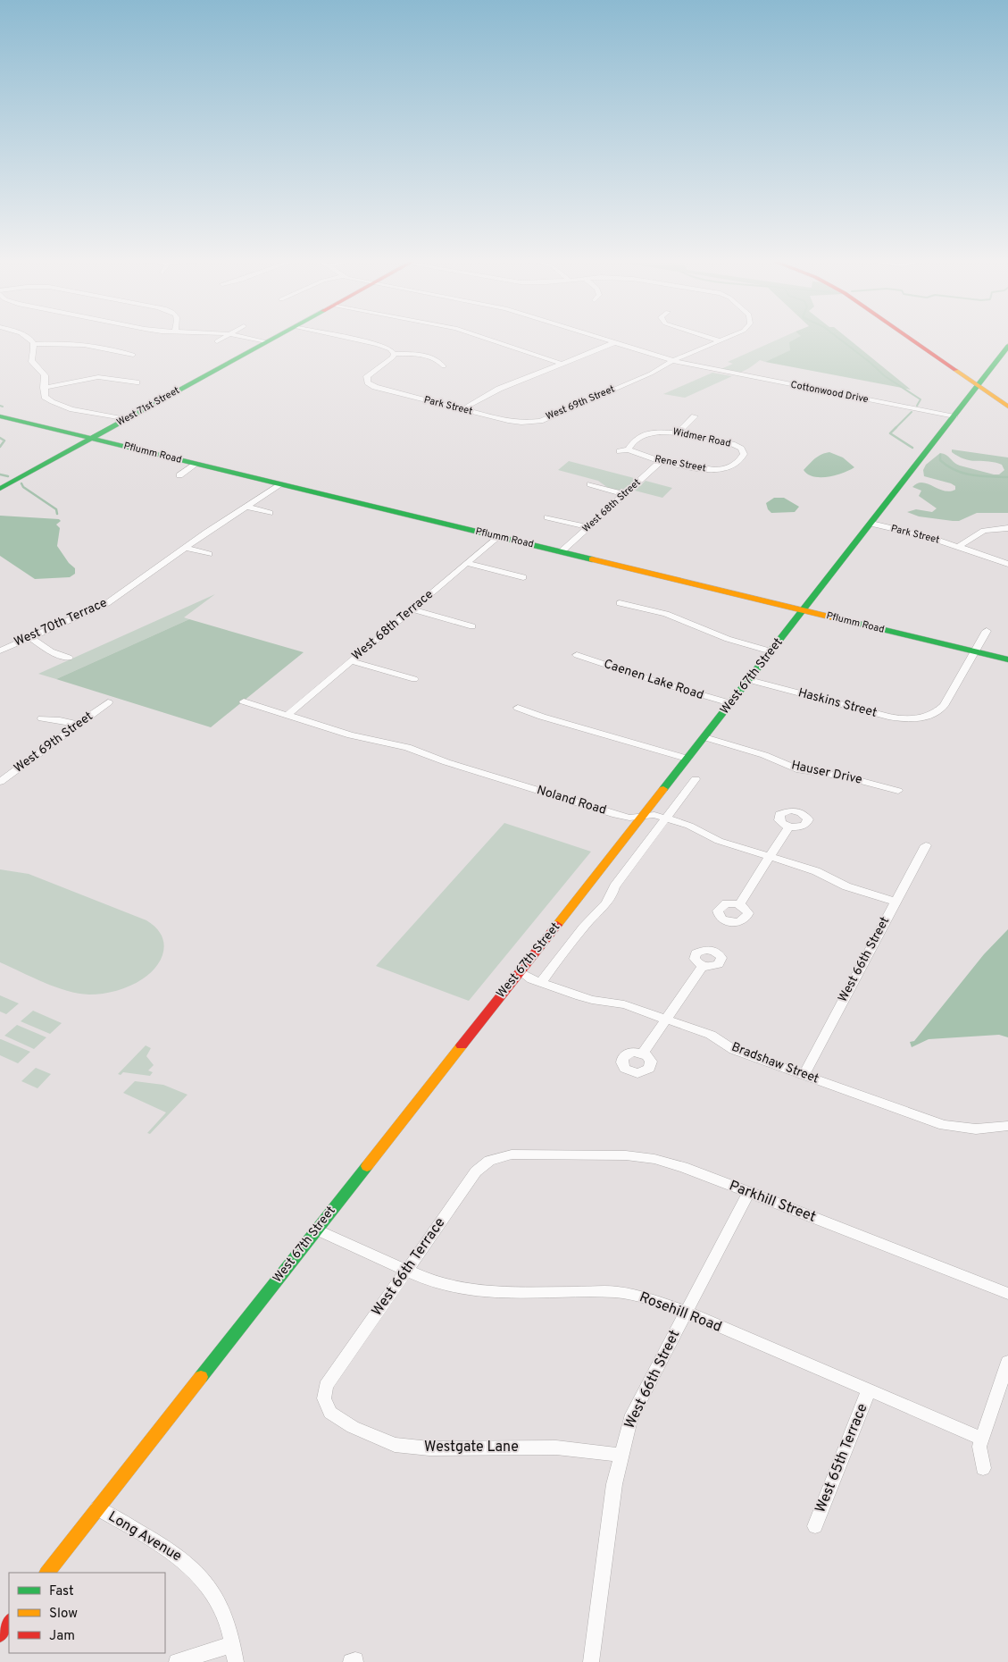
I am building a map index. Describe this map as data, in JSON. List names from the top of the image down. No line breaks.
{"streets":{"street":["Cottonwood Drive","West 69th Street","Park Street","West 71st Street","Widmer Road","Pflumm Road","Rene Street","West 68th Street","West 70th Terrace","West 68th Terrace","West 67th Street","Caenen Lake Road","Haskins Street","Hauser Drive","Noland Road","West 66th Street","Bradshaw Street","Parkhill Street","West 66th Terrace","Rosehill Road","Westgate Lane","West 65th Terrace","Long Avenue"]},"crossings":[["Cottonwood Drive","West 69th Street"],["Cottonwood Drive","West 67th Street"],["West 69th Street","Park Street"],["Park Street","West 67th Street"],["West 71st Street","Pflumm Road"],["Widmer Road","Rene Street"],["Pflumm Road","West 68th Street"],["Pflumm Road","West 70th Terrace"],["Pflumm Road","West 68th Terrace"],["Pflumm Road","West 67th Street"],["Pflumm Road","Haskins Street"],["Rene Street","West 68th Street"],["West 68th Terrace","Noland Road"],["West 67th Street","Caenen Lake Road"],["West 67th Street","Haskins Street"],["West 67th Street","Hauser Drive"],["West 67th Street","Noland Road"],["West 67th Street","Bradshaw Street"],["West 67th Street","Rosehill Road"],["West 67th Street","Long Avenue"],["Noland Road","West 66th Street"],["West 66th Street","Bradshaw Street"],["West 66th Street","Parkhill Street"],["West 66th Street","Rosehill Road"],["West 66th Street","Westgate Lane"],["Parkhill Street","West 66th Terrace"],["West 66th Terrace","Rosehill Road"],["West 66th Terrace","Westgate Lane"],["Rosehill Road","West 65th Terrace"]],"legend":["Fast","Slow","Jam"]}
